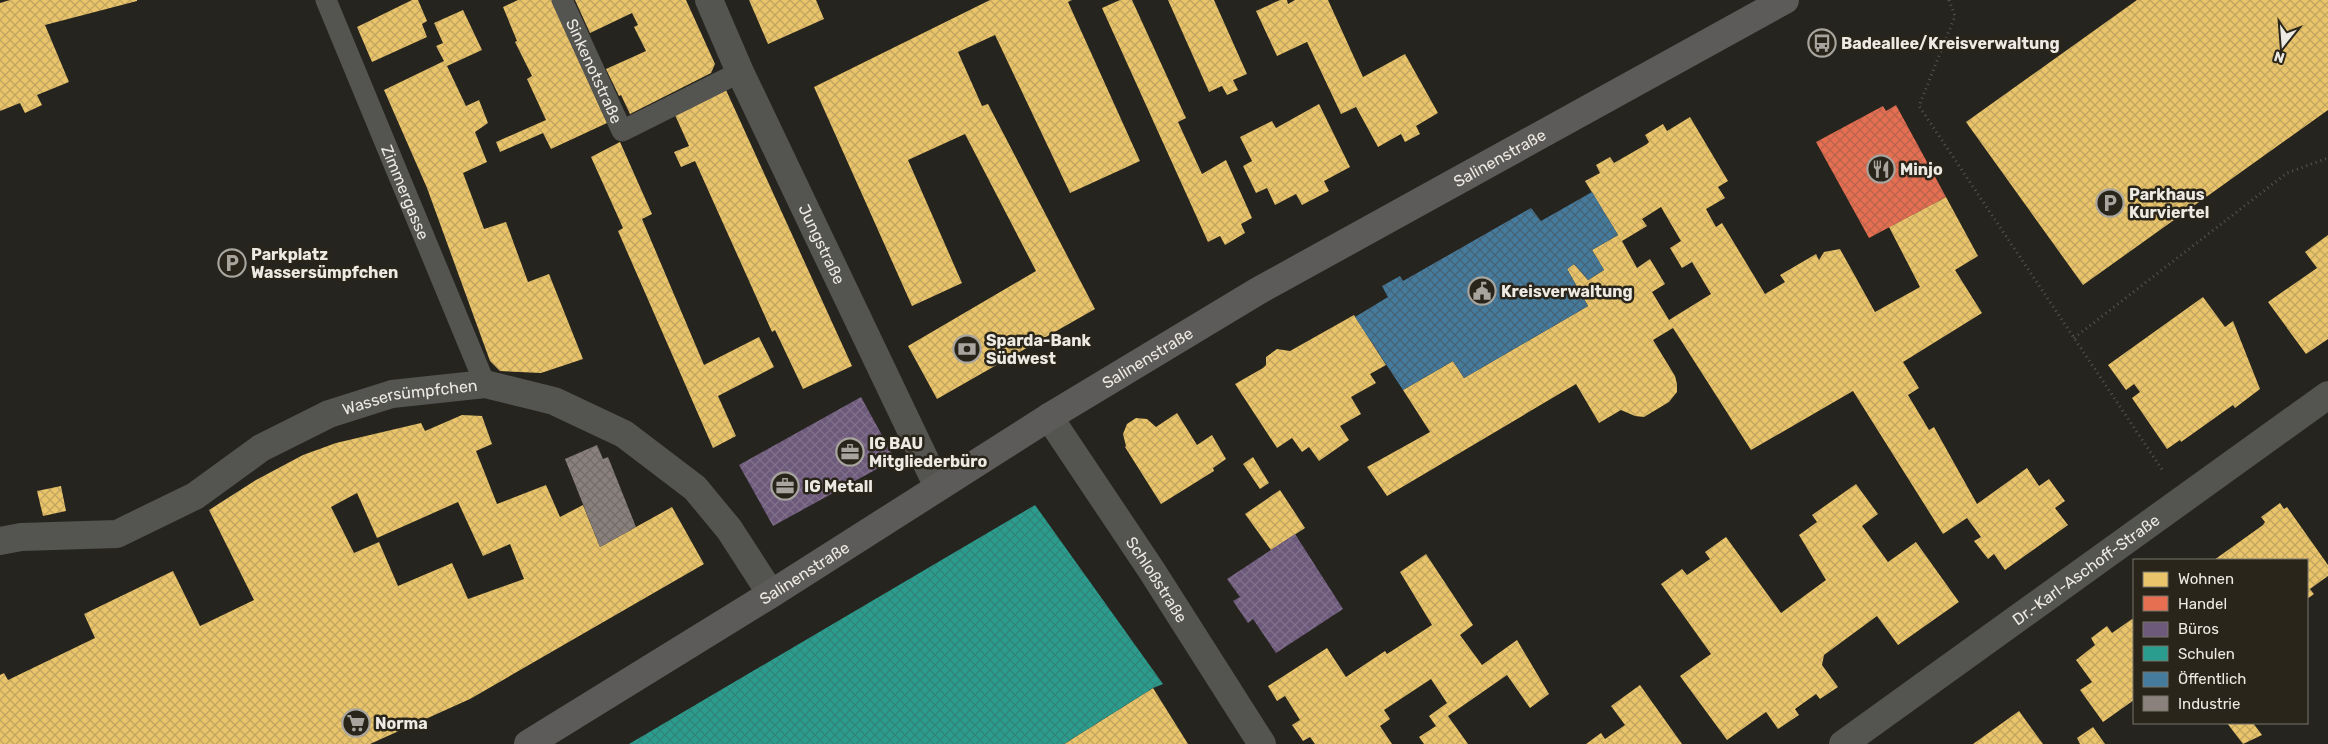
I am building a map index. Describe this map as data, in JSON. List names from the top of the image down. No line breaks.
{"streets":{"main road":["Salinenstraße"],"street":["Jungstraße","Wassersümpfchen","Dr.-Karl-Aschoff-Straße","Schloßstraße"],"lane":["Sinkenotstraße","Zimmergasse"]},"crossings":[["Sinkenotstraße","Jungstraße"],["Salinenstraße","Jungstraße"],["Salinenstraße","Wassersümpfchen"],["Salinenstraße","Schloßstraße"],["Zimmergasse","Wassersümpfchen"]],"places":{"bus stop":["Badeallee/Kreisverwaltung"],"restaurant":["Minjo"],"parking":["Parkhaus Kurviertel","Parkplatz Wassersümpfchen"],"public building":["Kreisverwaltung"],"bank":["Sparda-Bank Südwest"],"office":["IG BAU Mitgliederbüro","IG Metall"],"supermarket":["Norma"]},"legend":["Wohnen","Handel","Büros","Schulen","Öffentlich","Industrie"],"north":"bottom"}
